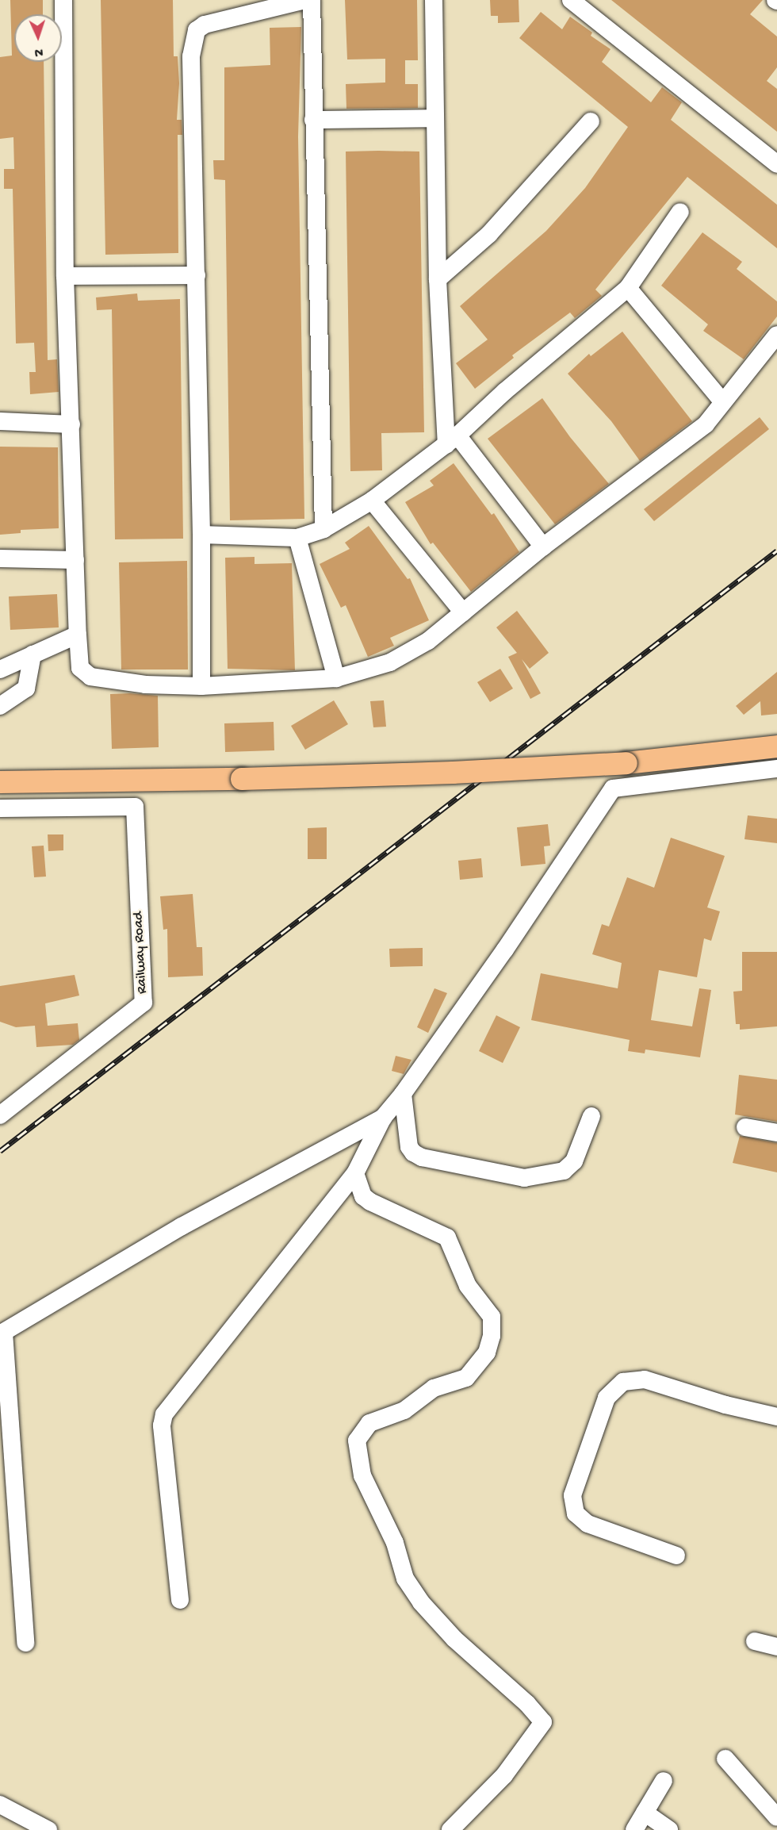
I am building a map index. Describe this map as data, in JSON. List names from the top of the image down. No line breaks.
{"streets":{"street":["Railway Road"]},"north":"bottom"}
